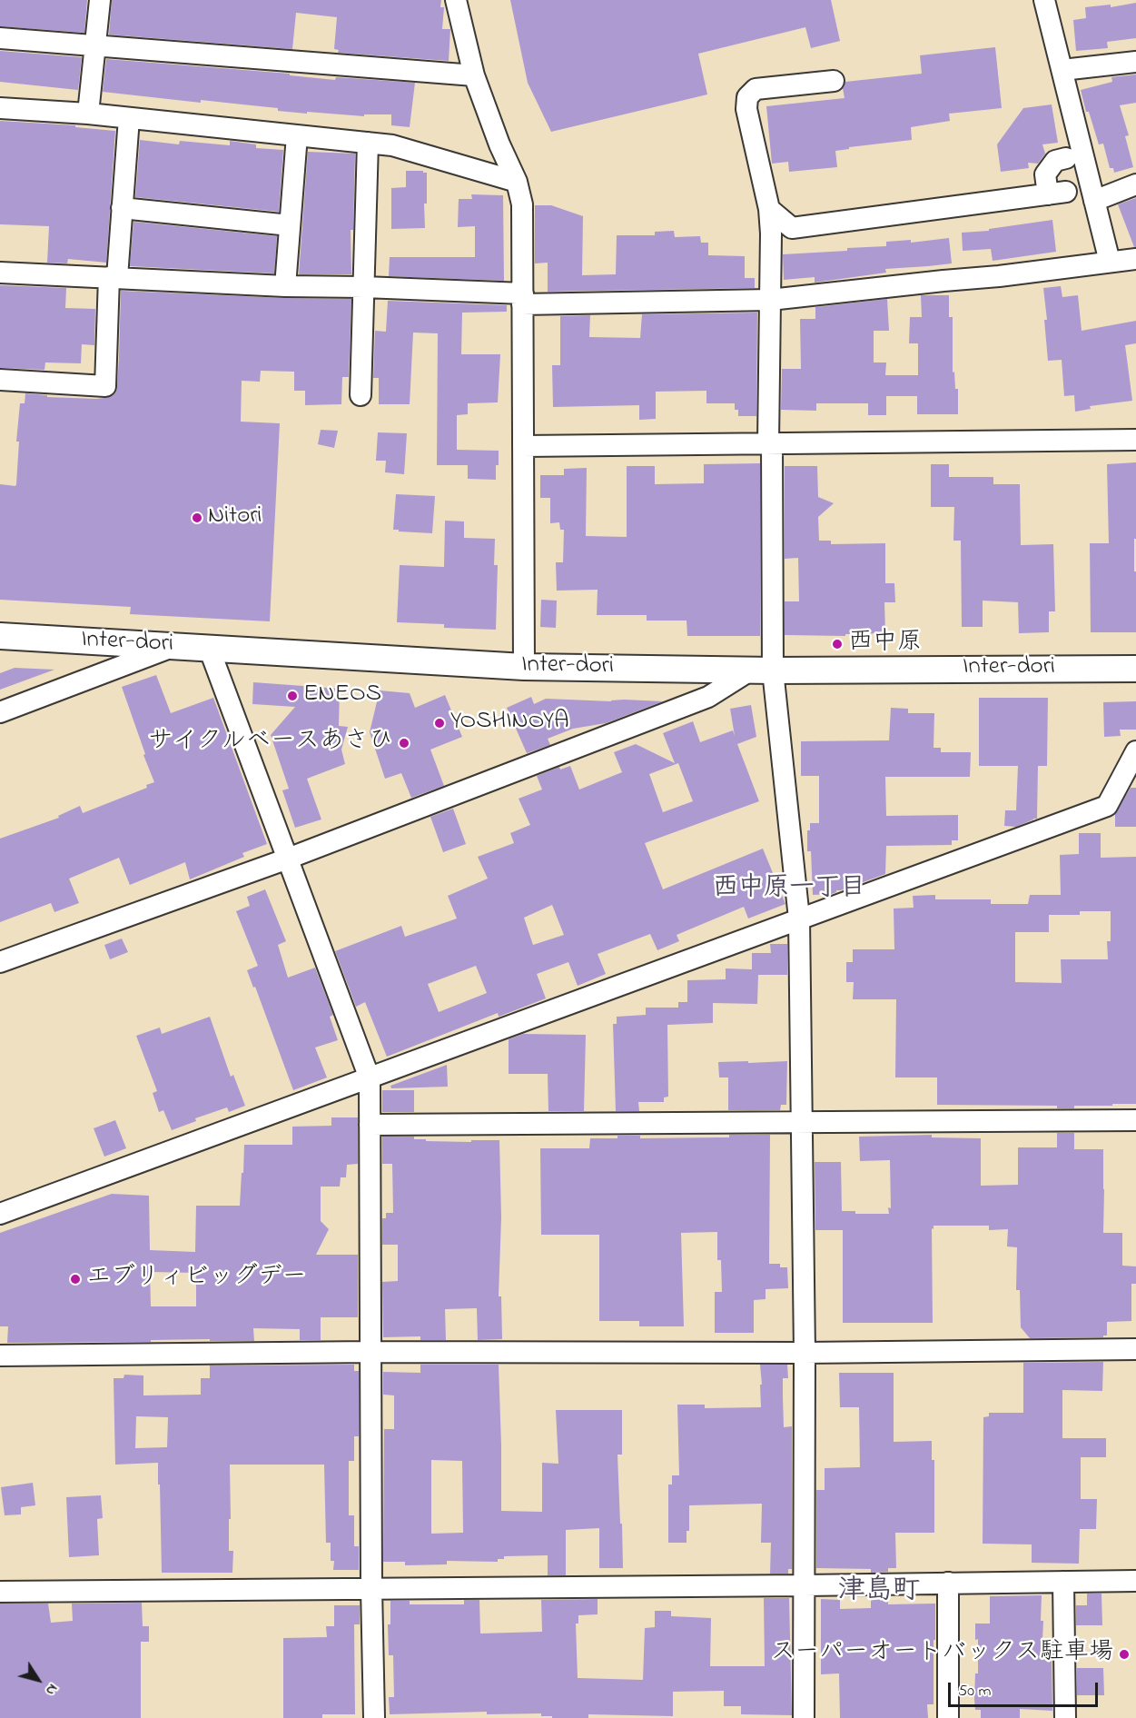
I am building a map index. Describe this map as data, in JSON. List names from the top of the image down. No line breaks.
{"streets":{"main road":["Inter-dori"]},"districts":["西中原一丁目","津島町"],"places":["Nitori","西中原","ENEOS","YOSHINOYA","サイクルベースあさひ","エブリィビッグデー","スーパーオートバックス駐車場"],"scale_bar":"50 m","north":"bottom right"}
